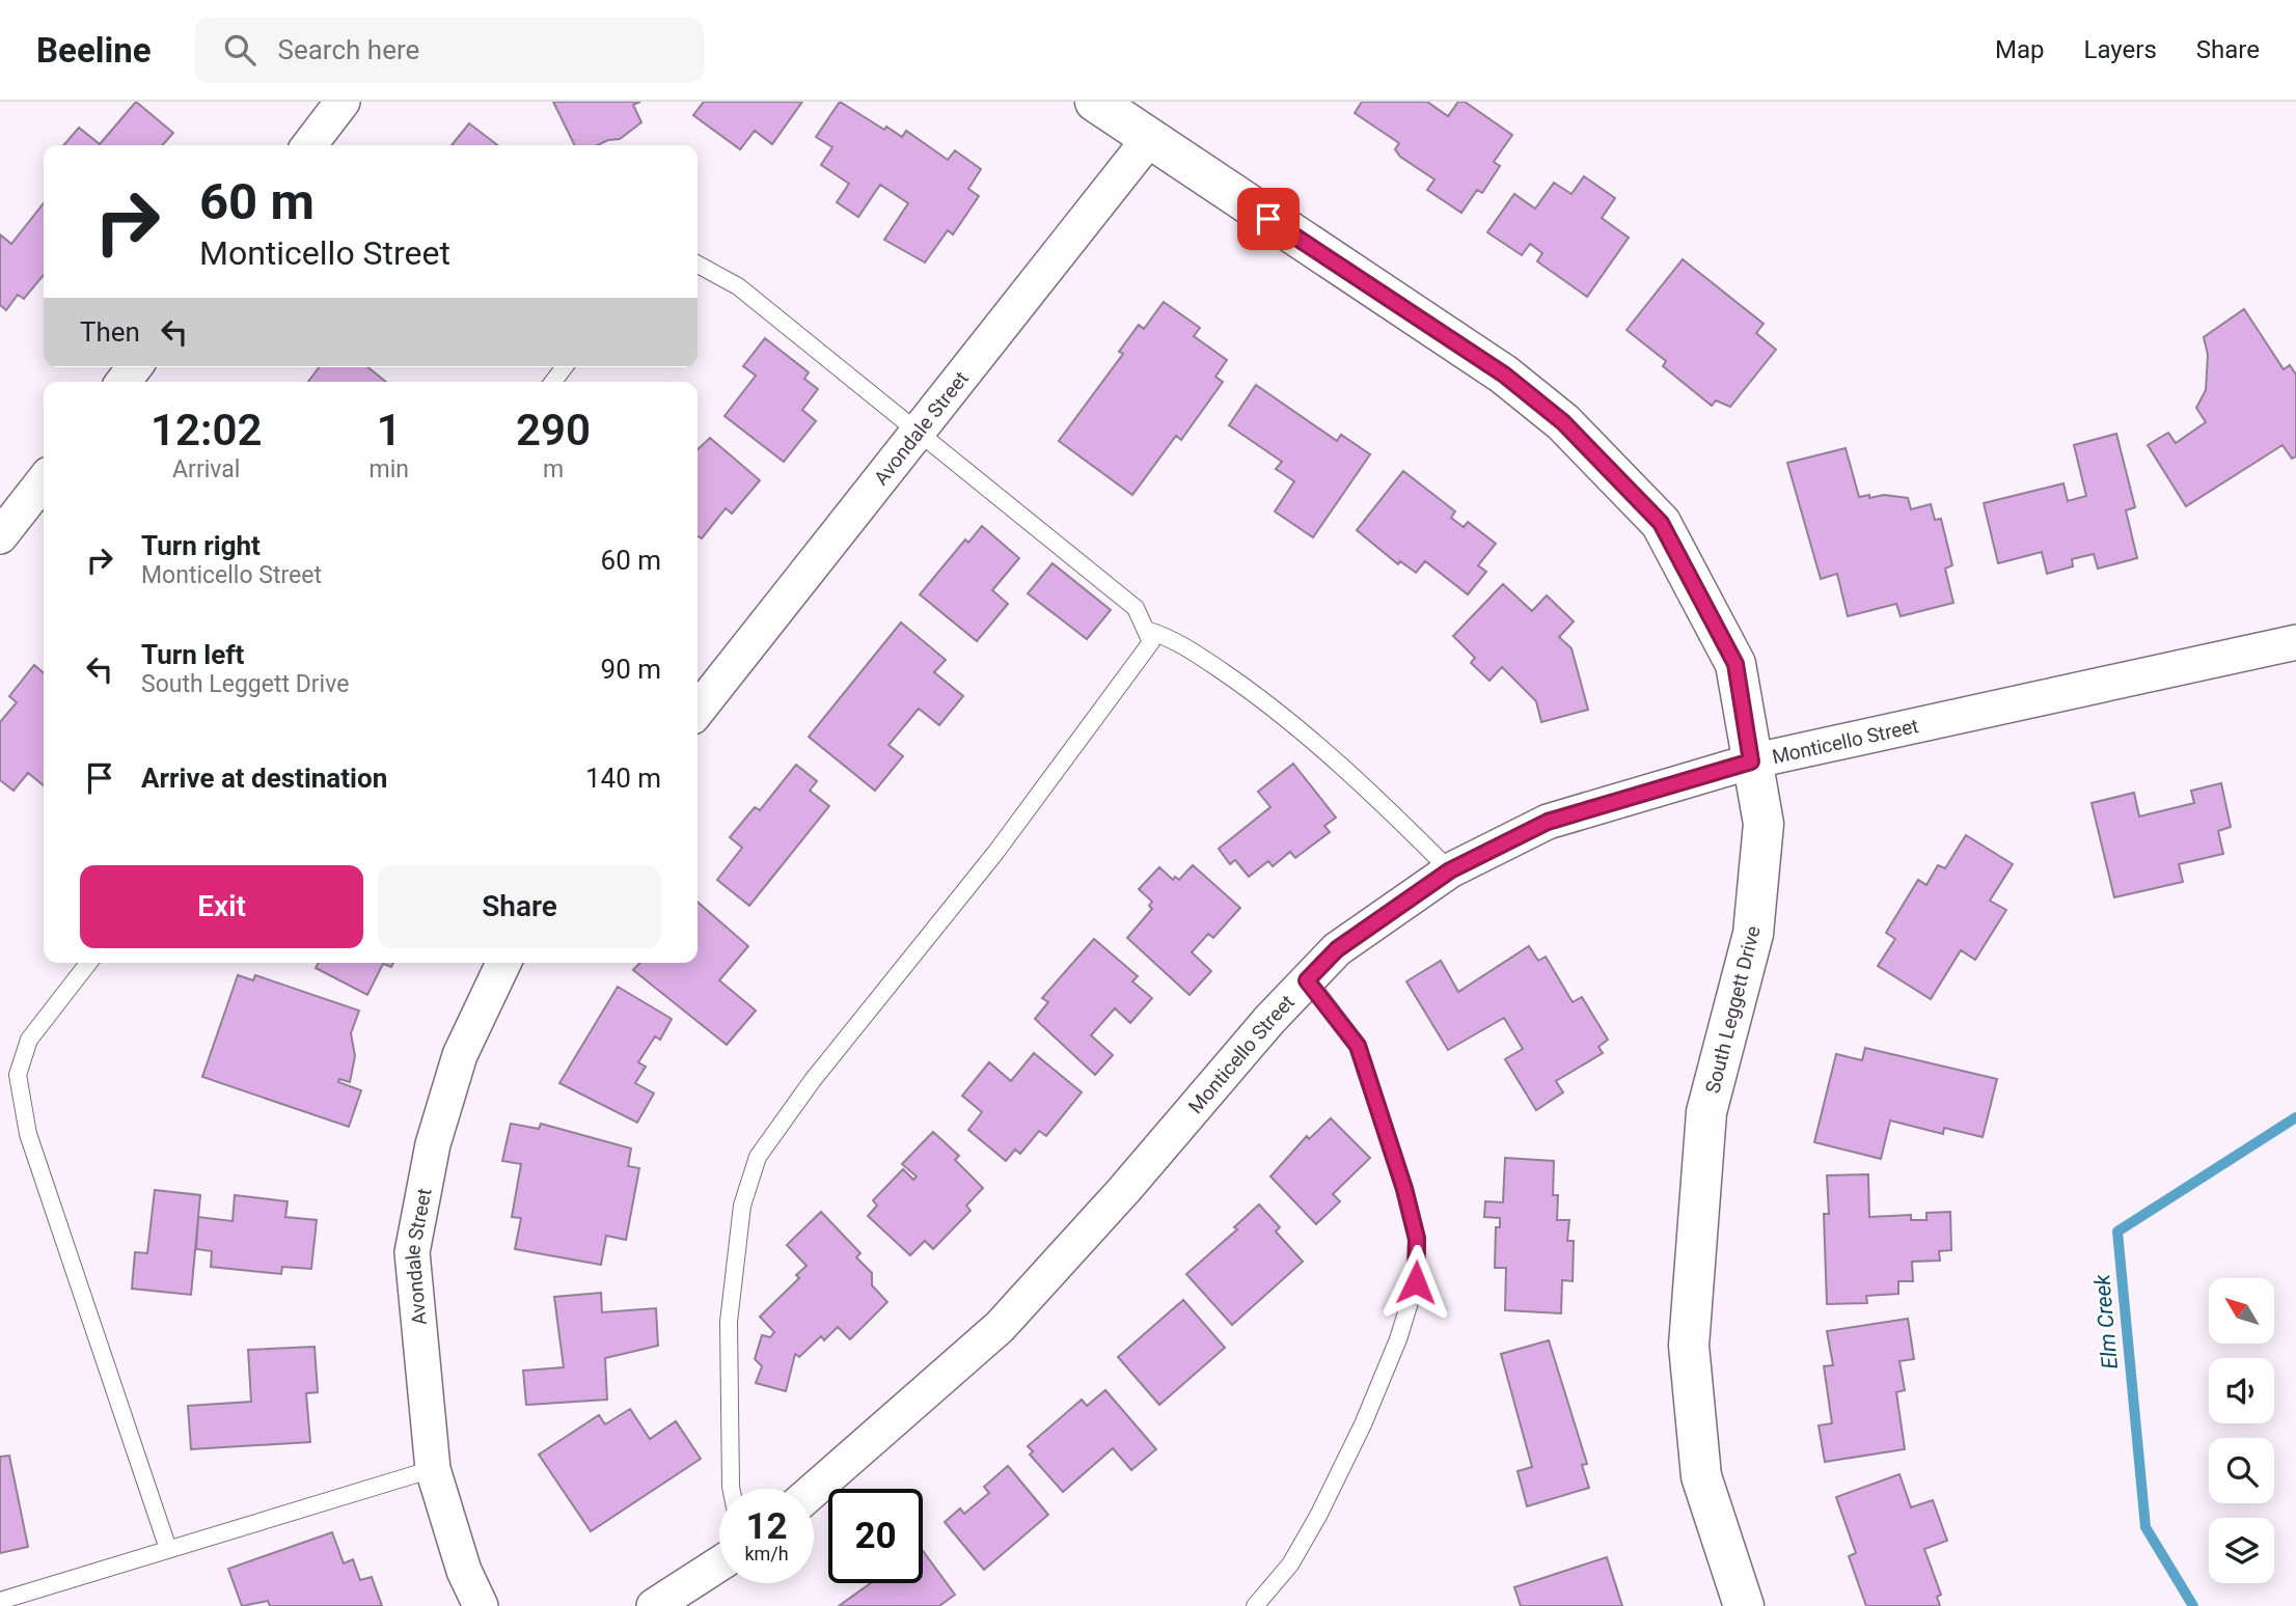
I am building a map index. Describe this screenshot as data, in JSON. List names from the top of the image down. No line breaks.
{"streets":{"street":["Avondale Street","Monticello Street","South Leggett Drive"]},"crossings":[["Avondale Street","South Leggett Drive"],["Monticello Street","South Leggett Drive"]],"water":["Elm Creek"],"north":"top left","page":{"header":"Beeline","search":"Search here","nav":["Map","Layers","Share"],"turn":["60 m","Monticello Street"],"then":"Then","eta":["12:02","Arrival","1","min","290","m"],"list":[{"name":"Turn right","note":"Monticello Street","value":"60 m"},{"name":"Turn left","note":"South Leggett Drive","value":"90 m"},{"name":"Arrive at destination","value":"140 m"}],"buttons":["Exit","Share"],"speed":"12 km/h","limit":"20"}}
